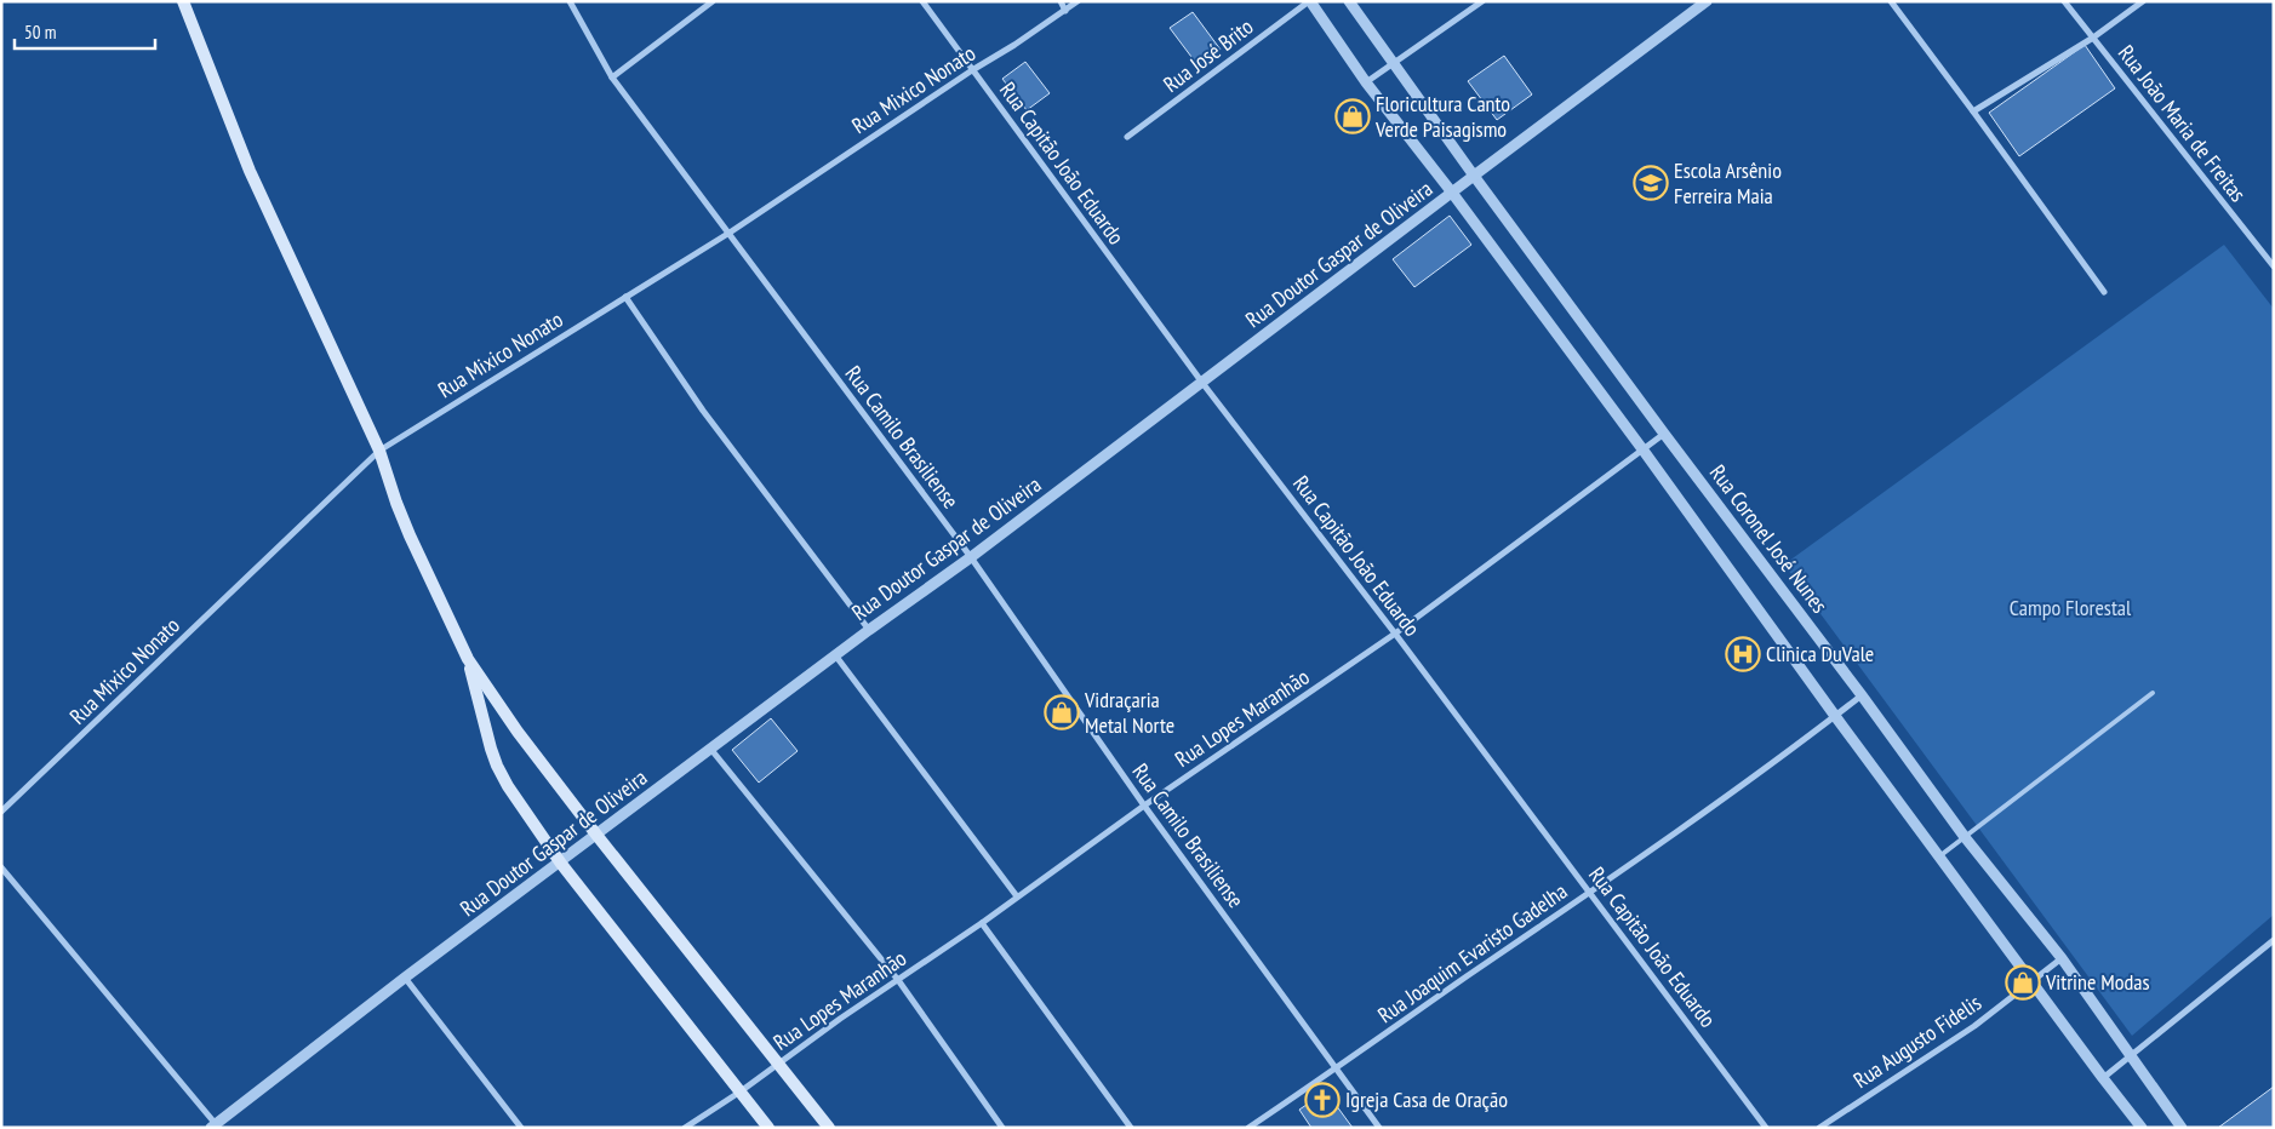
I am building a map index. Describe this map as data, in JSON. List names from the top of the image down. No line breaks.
{"streets":{"street":["Rua José Brito","Rua Mixico Nonato","Rua João Maria de Freitas","Rua Capitão João Eduardo","Rua Doutor Gaspar de Oliveira","Rua Camilo Brasiliense","Rua Coronel José Nunes","Rua Lopes Maranhão","Rua Joaquim Evaristo Gadelha","Rua Augusto Fidelis"]},"crossings":[["Rua Mixico Nonato","Rua Capitão João Eduardo"],["Rua Mixico Nonato","Rua Camilo Brasiliense"],["Rua Capitão João Eduardo","Rua Doutor Gaspar de Oliveira"],["Rua Capitão João Eduardo","Rua Lopes Maranhão"],["Rua Capitão João Eduardo","Rua Joaquim Evaristo Gadelha"],["Rua Doutor Gaspar de Oliveira","Rua Camilo Brasiliense"],["Rua Doutor Gaspar de Oliveira","Rua Coronel José Nunes"],["Rua Camilo Brasiliense","Rua Lopes Maranhão"],["Rua Camilo Brasiliense","Rua Joaquim Evaristo Gadelha"],["Rua Coronel José Nunes","Rua Lopes Maranhão"],["Rua Coronel José Nunes","Rua Joaquim Evaristo Gadelha"],["Rua Coronel José Nunes","Rua Augusto Fidelis"]],"parks":["Campo Florestal"],"places":{"shop":["Floricultura Canto Verde Paisagismo","Vidraçaria Metal Norte","Vitrine Modas"],"school or university":["Escola Arsênio Ferreira Maia"],"hospital":["Clinica DuVale"],"church":["Igreja Casa de Oração"]},"scale_bar":"50 m"}
